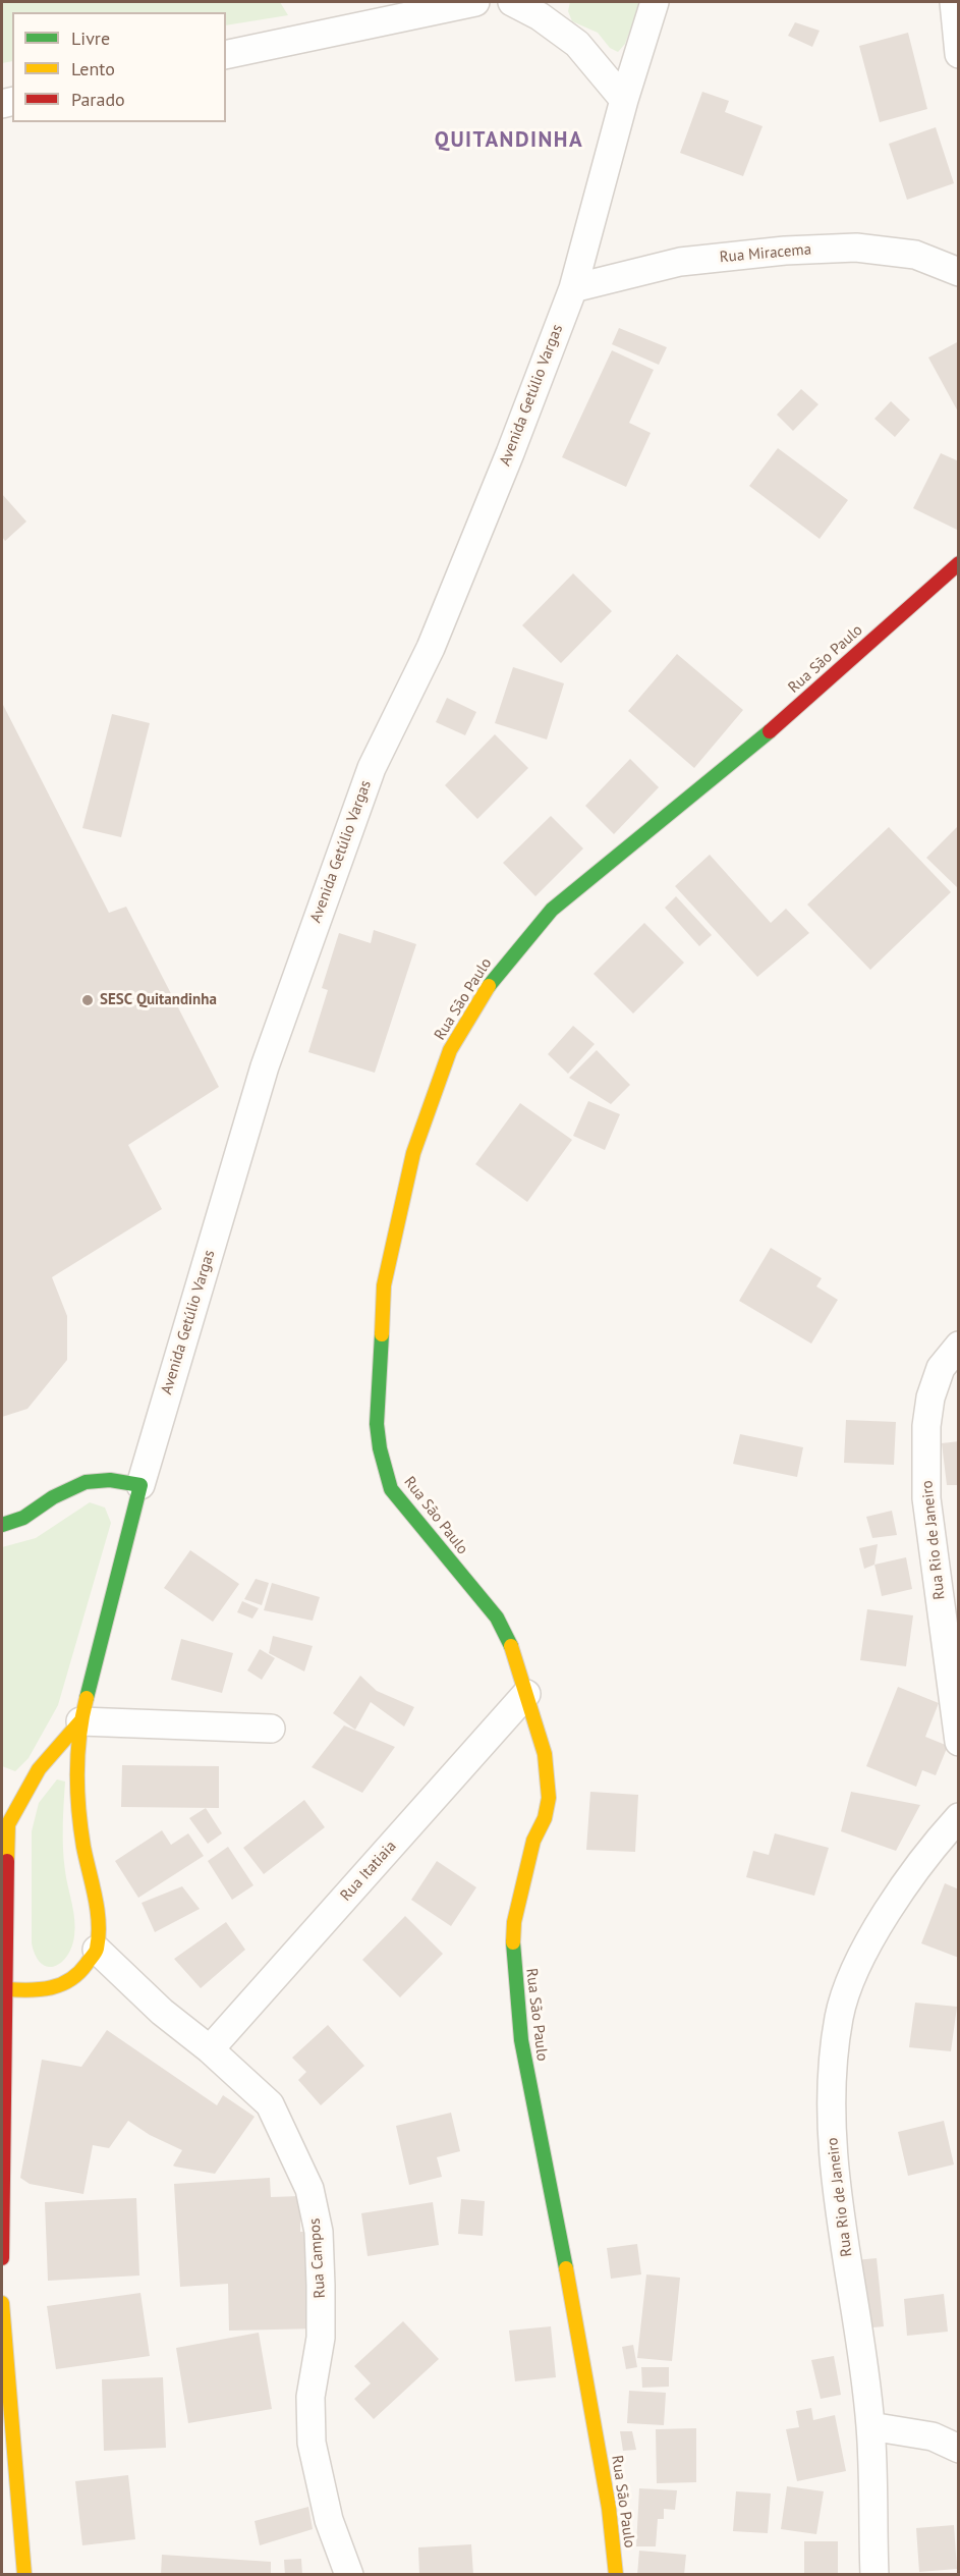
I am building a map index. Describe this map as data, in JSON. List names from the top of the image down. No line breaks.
{"streets":{"street":["Rua Miracema","Avenida Getúlio Vargas","Rua São Paulo","Rua Rio de Janeiro","Rua Itatiaia","Rua Campos"]},"crossings":[["Rua Miracema","Avenida Getúlio Vargas"],["Avenida Getúlio Vargas","Rua Campos"],["Rua São Paulo","Rua Itatiaia"],["Rua Itatiaia","Rua Campos"]],"districts":["QUITANDINHA"],"places":["SESC Quitandinha"],"legend":["Livre","Lento","Parado"]}
